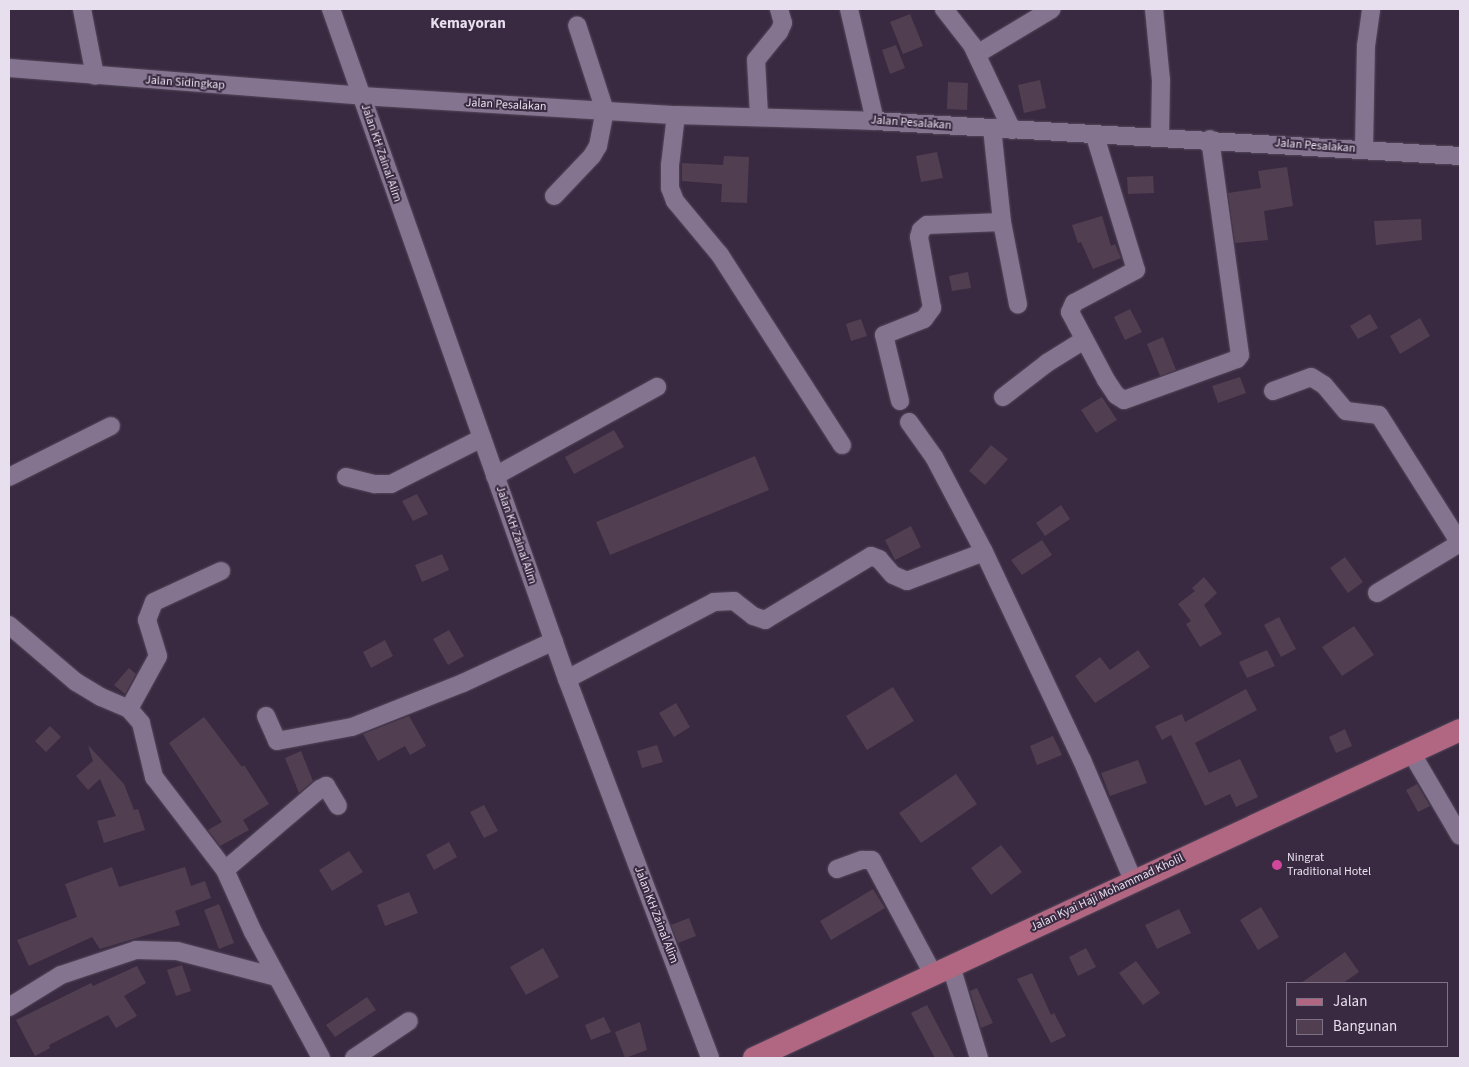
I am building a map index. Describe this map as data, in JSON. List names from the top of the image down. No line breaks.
{"streets":{"main road":["Jalan Kyai Haji Mohammad Kholil"],"street":["Jalan Sidingkap","Jalan Pesalakan","Jalan KH Zainal Alim"]},"crossings":[["Jalan Sidingkap","Jalan Pesalakan"],["Jalan Sidingkap","Jalan KH Zainal Alim"],["Jalan Pesalakan","Jalan KH Zainal Alim"]],"districts":["Kemayoran"],"places":["Ningrat Traditional Hotel"],"legend":["Jalan","Bangunan"]}
